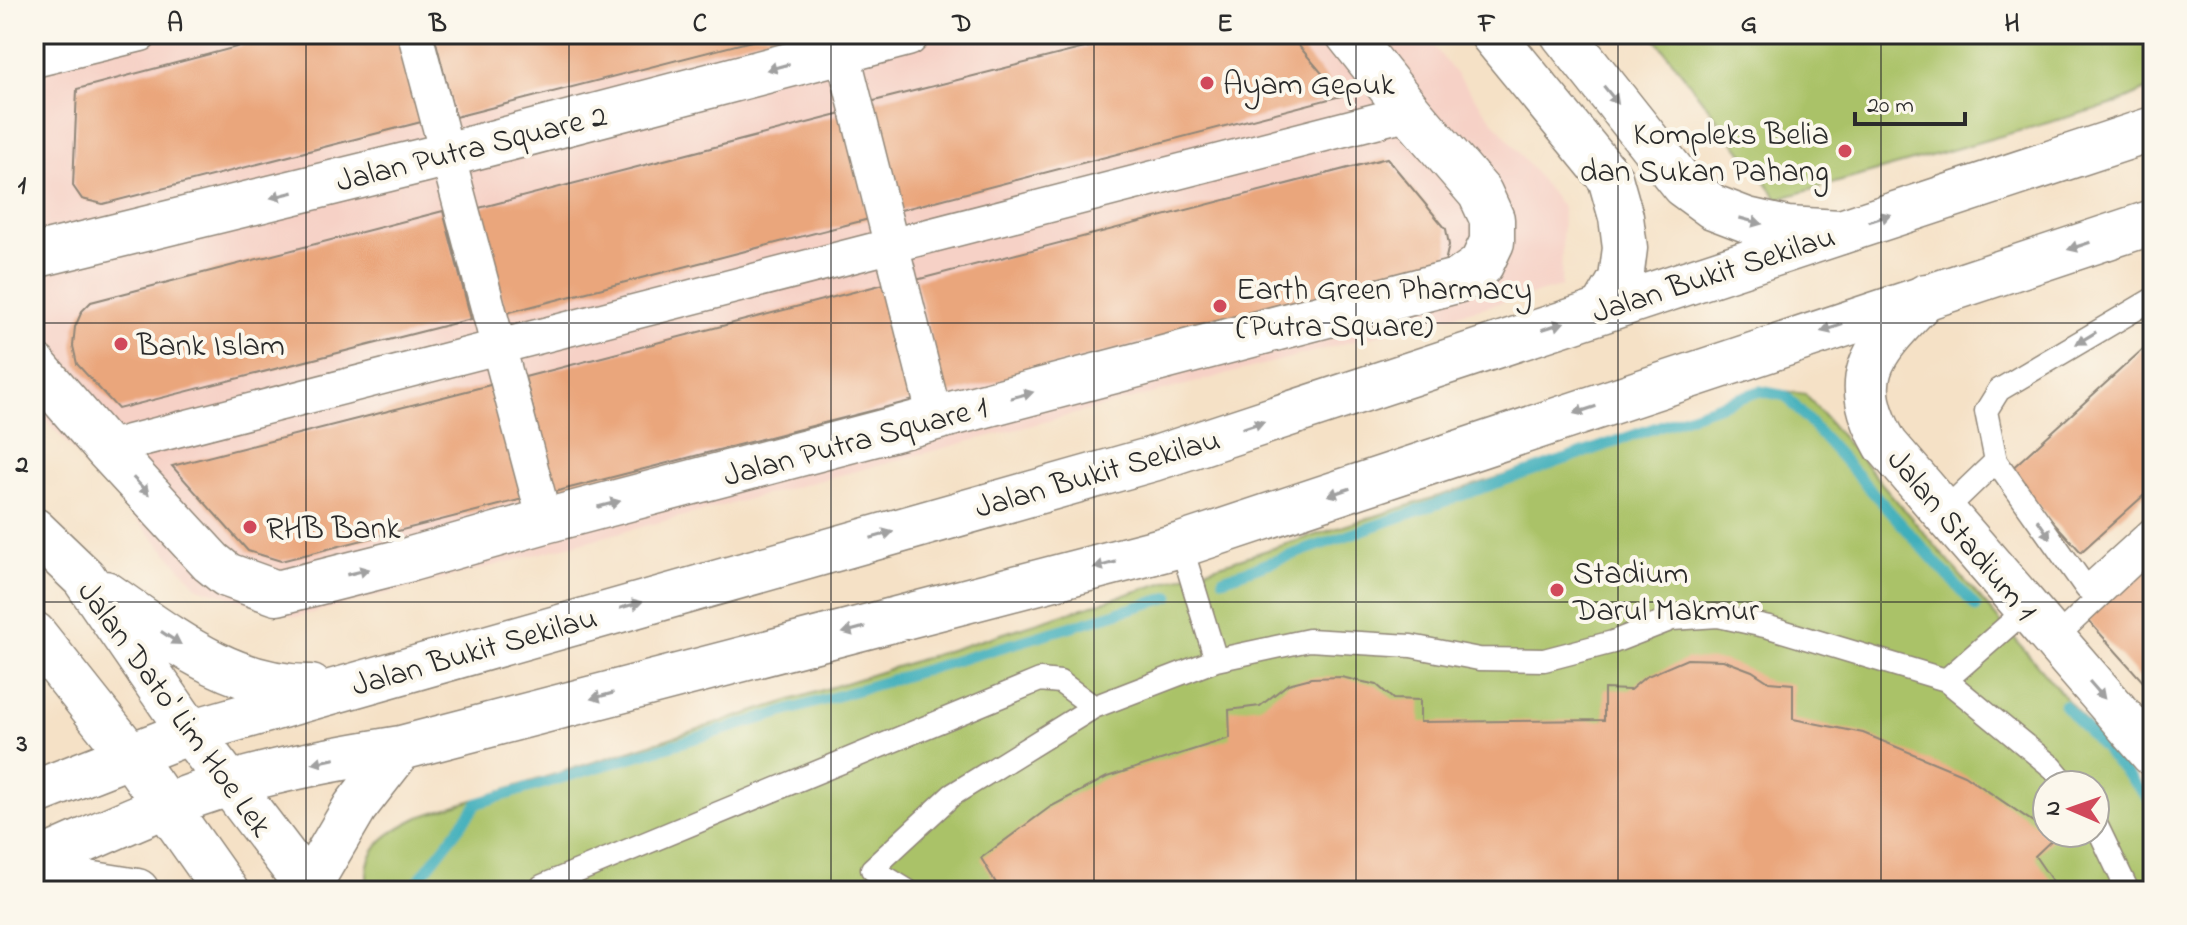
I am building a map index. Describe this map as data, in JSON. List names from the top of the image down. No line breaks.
{"streets":{"street":["Jalan Putra Square 2","Jalan Bukit Sekilau","Jalan Putra Square 1","Jalan Stadium 1","Jalan Dato' Lim Hoe Lek"]},"crossings":[["Jalan Bukit Sekilau","Jalan Dato' Lim Hoe Lek"]],"places":["Ayam Gepuk","Kompleks Belia dan Sukan Pahang","Earth Green Pharmacy (Putra Square)","Bank Islam","RHB Bank","Stadium Darul Makmur"],"scale_bar":"20 m","north":"left","grid":{"columns":["A","B","C","D","E","F","G","H"],"rows":["1","2","3"]}}
